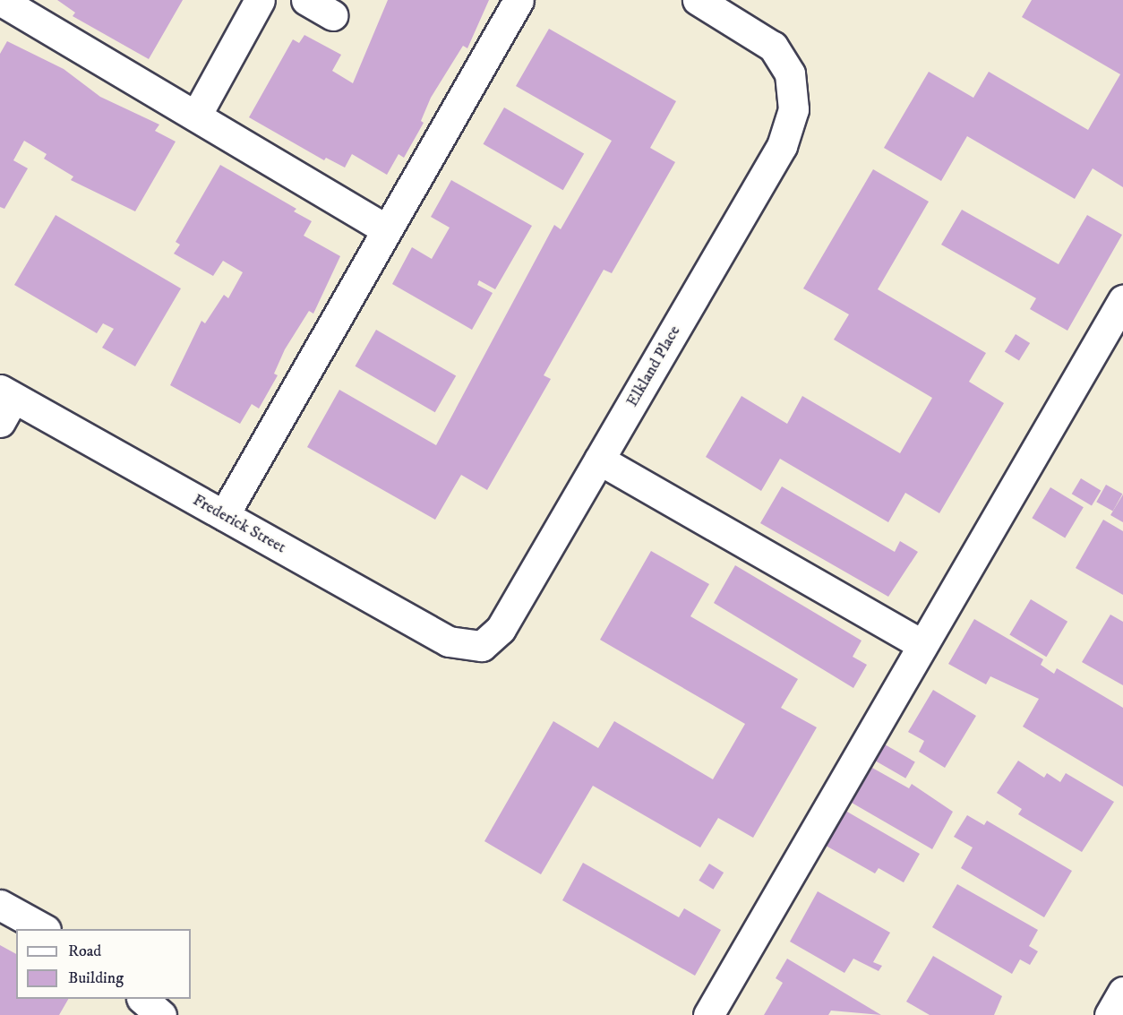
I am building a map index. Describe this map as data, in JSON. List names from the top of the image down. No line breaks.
{"streets":{"street":["Elkland Place","Frederick Street"]},"crossings":[["Elkland Place","Frederick Street"]],"legend":["Road","Building"]}
